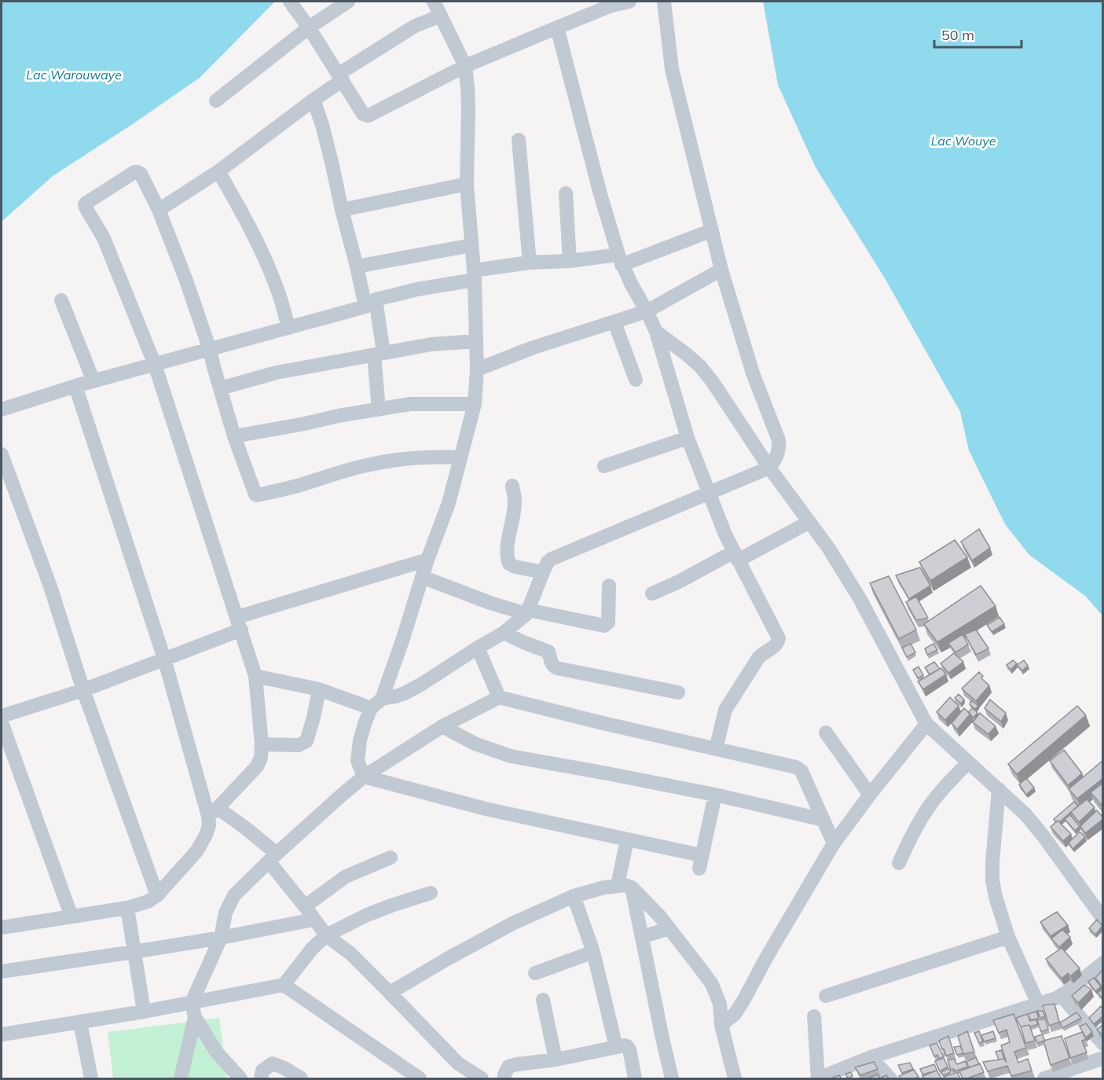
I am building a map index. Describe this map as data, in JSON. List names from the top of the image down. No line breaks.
{"water":["Lac Warouwaye","Lac Wouye"],"scale_bar":"50 m"}
